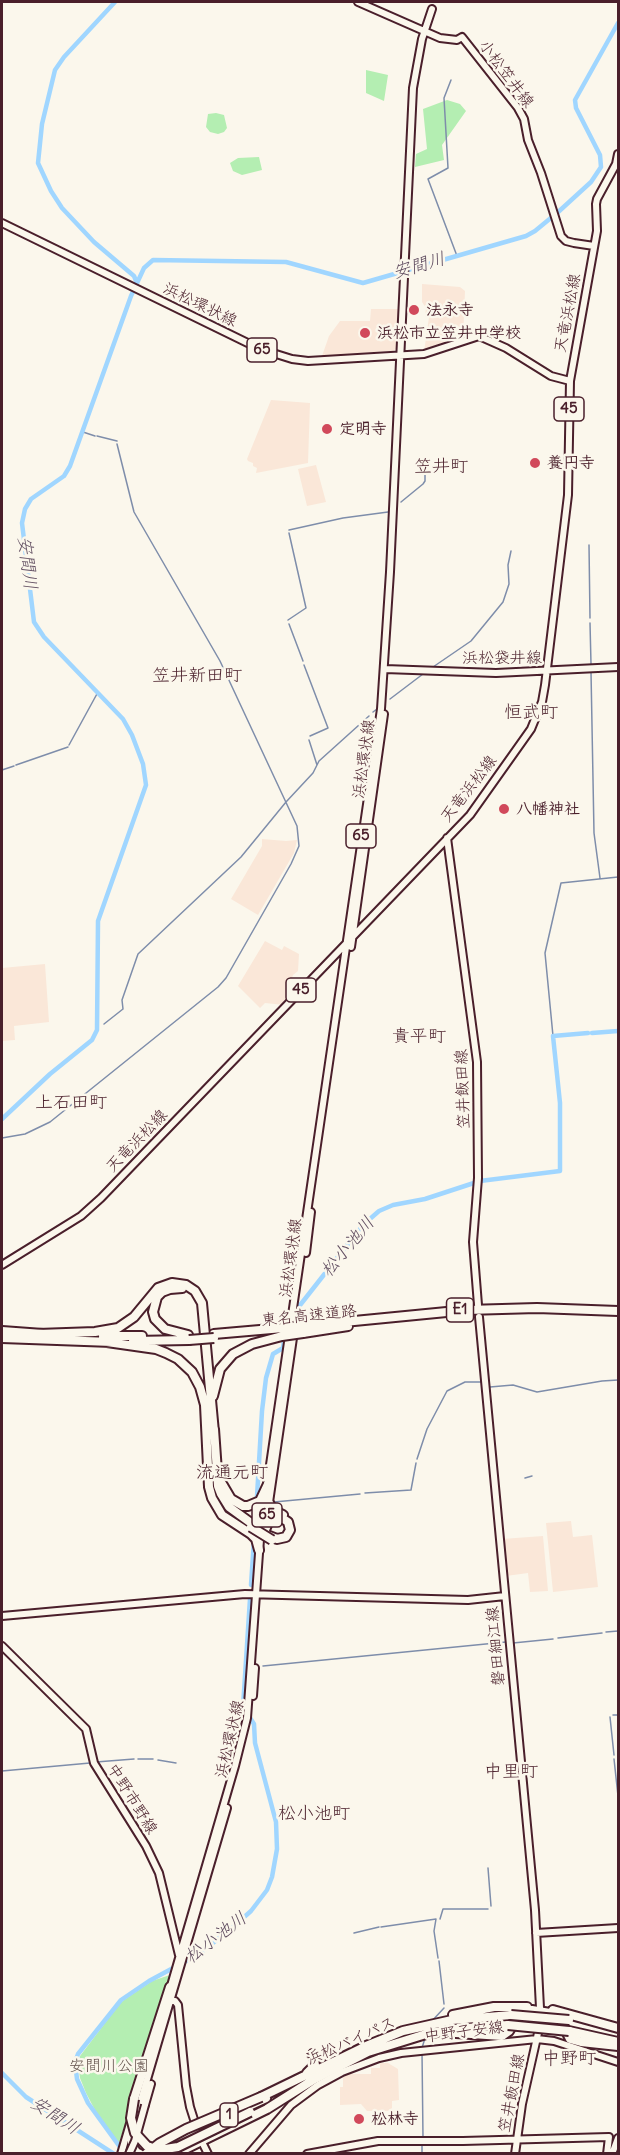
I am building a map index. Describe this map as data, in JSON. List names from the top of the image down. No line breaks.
{"streets":{"highway":["E1","東名高速道路","浜松バイパス","1"],"main road":["小松笠井線","浜松環状線","天竜浜松線","65","45","浜松袋井線","笠井飯田線","磐田細江線","中野市野線","中野子安線"]},"crossings":[["小松笠井線","天竜浜松線"],["浜松環状線","天竜浜松線"],["浜松環状線","65"],["浜松環状線","浜松袋井線"],["浜松環状線","磐田細江線"],["浜松環状線","中野市野線"],["天竜浜松線","65"],["天竜浜松線","浜松袋井線"],["天竜浜松線","笠井飯田線"],["笠井飯田線","磐田細江線"],["笠井飯田線","中野子安線"],["磐田細江線","中野子安線"],["磐田細江線","1"],["浜松バイパス","1"]],"districts":["笠井町","笠井新田町","恒武町","貴平町","上石田町","流通元町","中里町","松小池町","中野町"],"water":["安間川","松小池川"],"parks":["安間川公園"],"places":["法永寺","浜松市立笠井中学校","定明寺","養円寺","八幡神社","松林寺"]}
